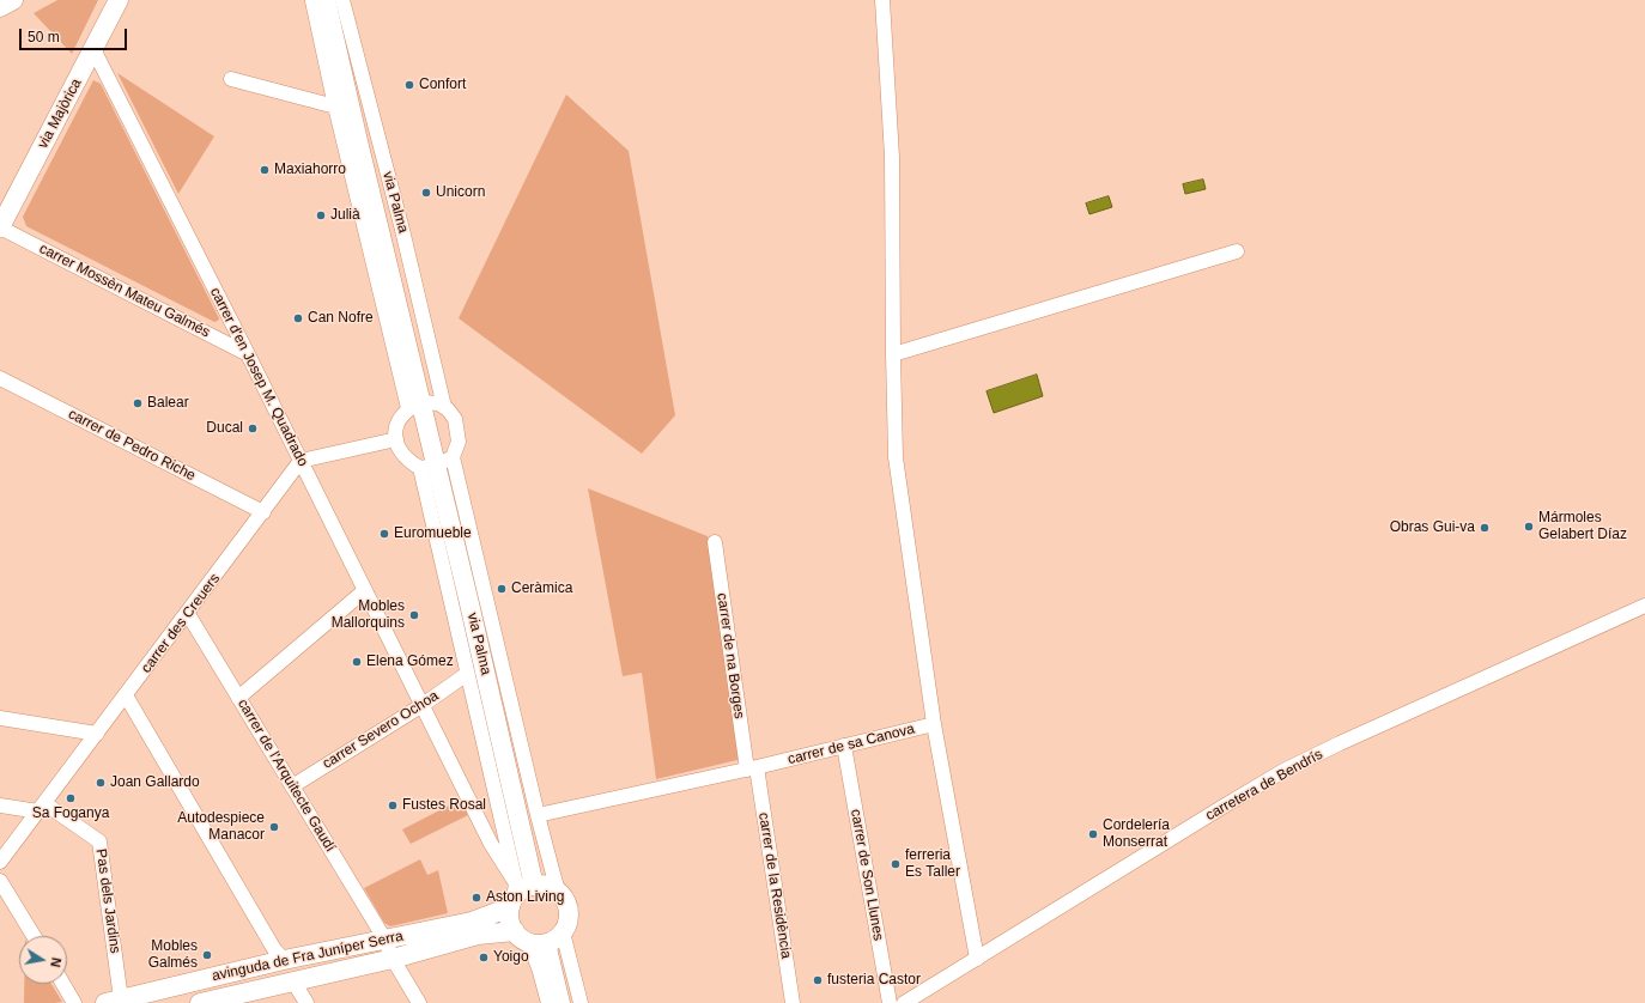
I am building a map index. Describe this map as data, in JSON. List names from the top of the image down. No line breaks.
{"streets":{"main road":["via Majòrica","via Palma","avinguda de Fra Juníper Serra"],"street":["carrer Mossèn Mateu Galmés","carrer d'en Josep M. Quadrado","carrer de Pedro Riche","carrer des Creuers","carrer de na Borges","carrer Severo Ochoa","carrer de sa Canova","carrer de l'Arquitecte Gaudí","carretera de Bendrís","carrer de Son Llunes","carrer de la Residència","Pas dels Jardins"]},"crossings":[["via Majòrica","carrer Mossèn Mateu Galmés"],["via Majòrica","carrer d'en Josep M. Quadrado"],["via Palma","carrer d'en Josep M. Quadrado"],["via Palma","carrer Severo Ochoa"],["via Palma","carrer de sa Canova"],["via Palma","avinguda de Fra Juníper Serra"],["carrer Mossèn Mateu Galmés","carrer d'en Josep M. Quadrado"],["carrer d'en Josep M. Quadrado","carrer des Creuers"],["carrer d'en Josep M. Quadrado","carrer Severo Ochoa"],["carrer d'en Josep M. Quadrado","avinguda de Fra Juníper Serra"],["carrer de Pedro Riche","carrer des Creuers"],["carrer des Creuers","carrer de l'Arquitecte Gaudí"],["carrer des Creuers","Pas dels Jardins"],["carrer de na Borges","carrer de sa Canova"],["carrer de na Borges","carrer de la Residència"],["carrer Severo Ochoa","carrer de l'Arquitecte Gaudí"],["carrer de sa Canova","carretera de Bendrís"],["carrer de sa Canova","carrer de Son Llunes"],["carrer de sa Canova","carrer de la Residència"],["carrer de l'Arquitecte Gaudí","avinguda de Fra Juníper Serra"],["Pas dels Jardins","avinguda de Fra Juníper Serra"]],"places":["Confort","Maxiahorro","Unicorn","Julià","Can Nofre","Balear","Ducal","Mármoles Gelabert Díaz","Obras Gui-va","Euromueble","Ceràmica","Mobles Mallorquins","Elena Gómez","Joan Gallardo","Sa Foganya","Fustes Rosal","Autodespiece Manacor","Cordelería Monserrat","ferreria Es Taller","Aston Living","Mobles Galmés","Yoigo","fusteria Castor"],"scale_bar":"50 m","north":"right"}
